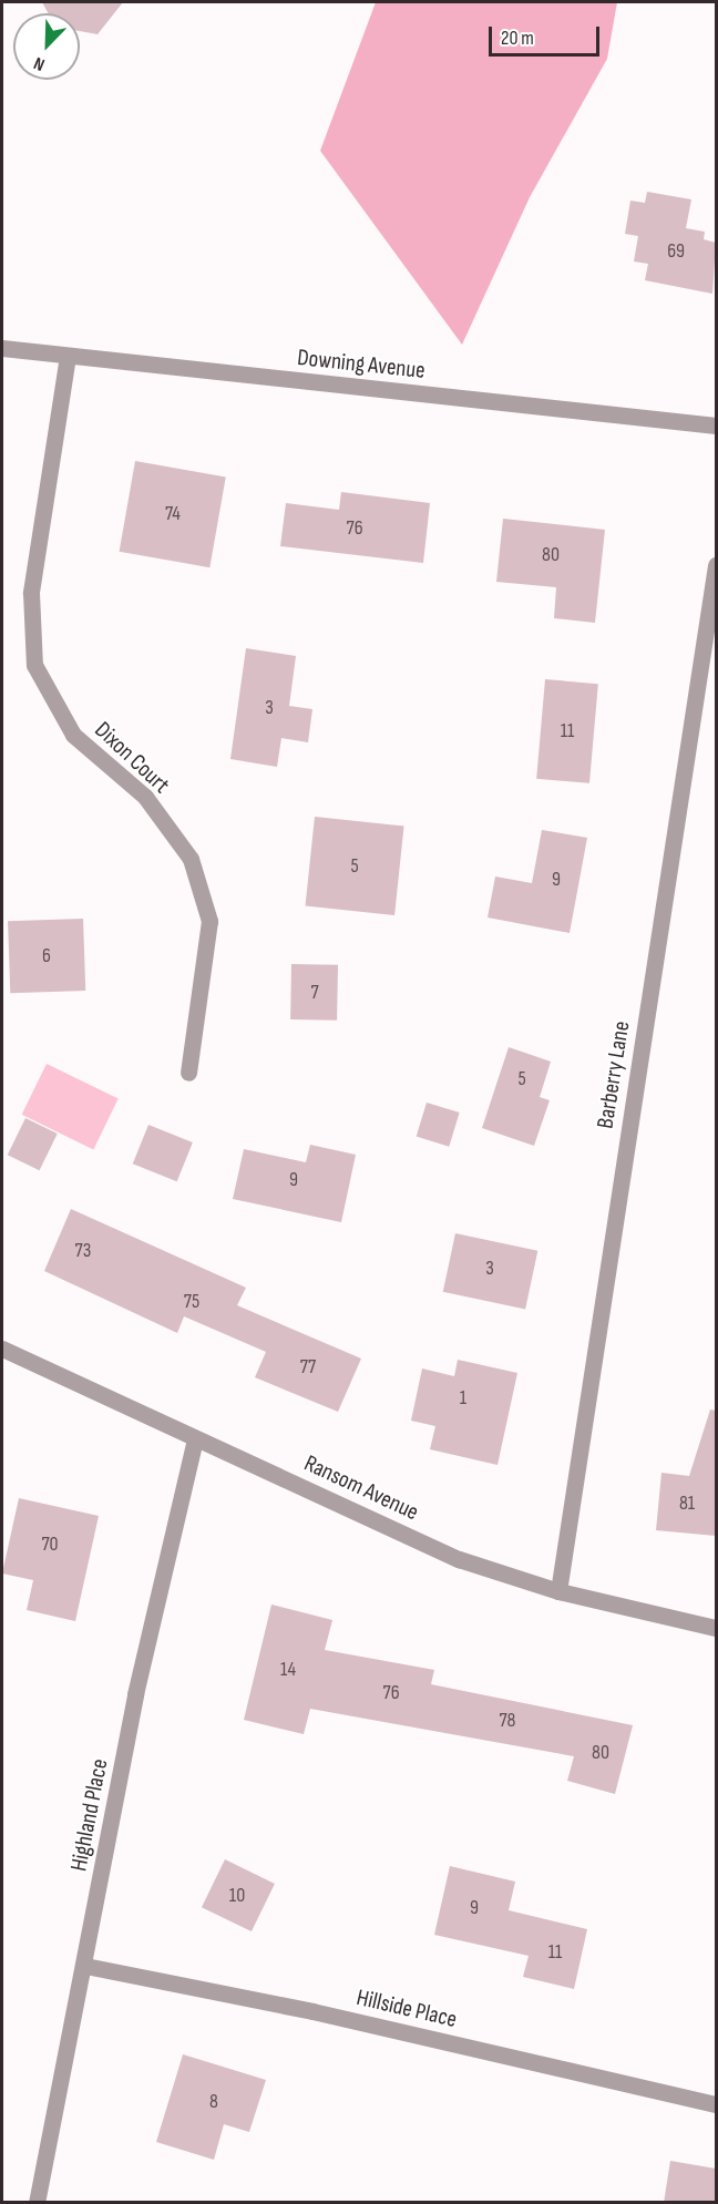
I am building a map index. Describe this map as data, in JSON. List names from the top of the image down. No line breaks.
{"streets":{"street":["Downing Avenue","Dixon Court","Barberry Lane","Ransom Avenue","Highland Place","Hillside Place"]},"crossings":[["Downing Avenue","Dixon Court"],["Barberry Lane","Ransom Avenue"],["Ransom Avenue","Highland Place"],["Highland Place","Hillside Place"]],"house_numbers":["69","74","76","80","3","11","5","9","6","7","5","9","73","3","75","77","1","81","70","14","76","78","80","10","9","11","8"],"scale_bar":"20 m","north":"bottom left"}
